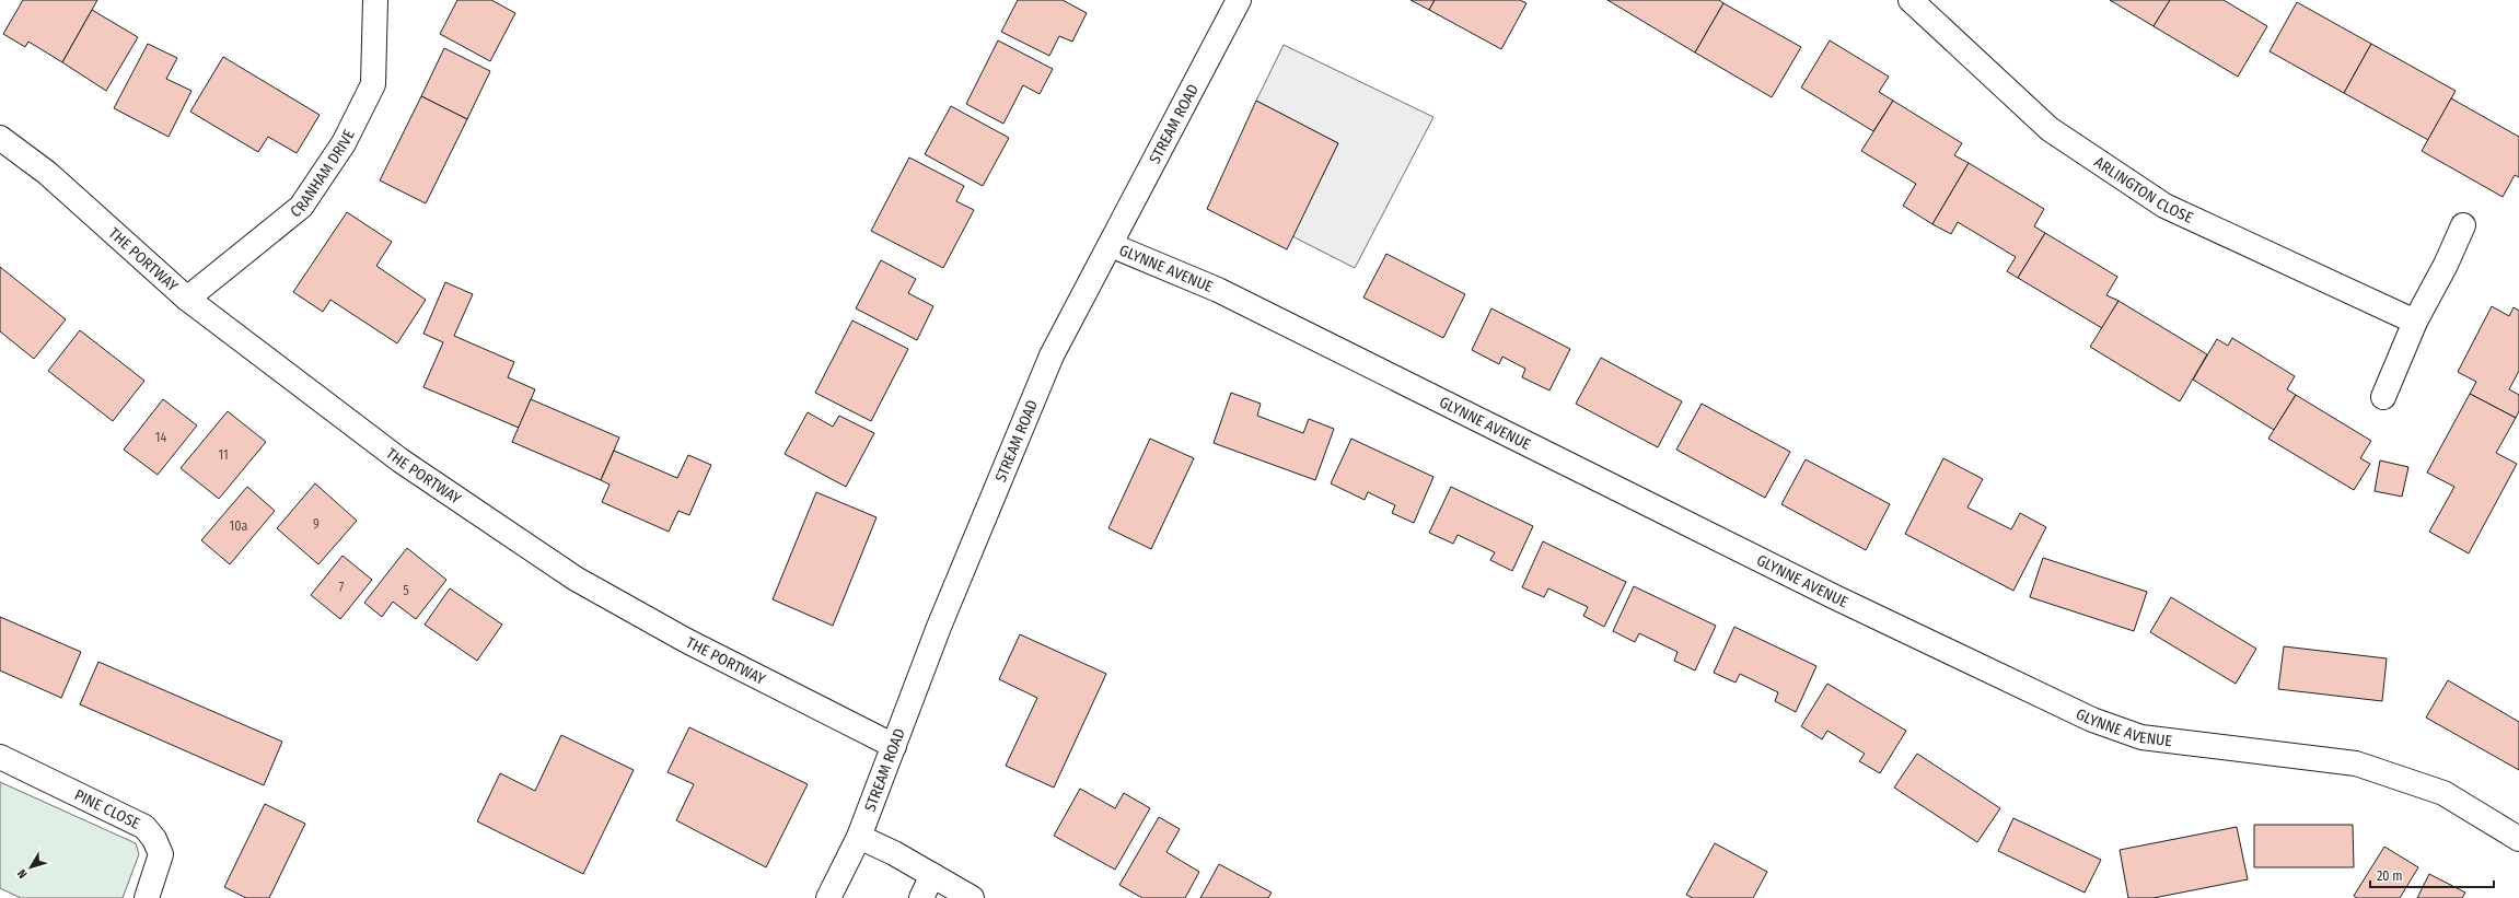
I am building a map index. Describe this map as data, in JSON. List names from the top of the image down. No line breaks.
{"streets":{"main road":["STREAM ROAD","CRANHAM DRIVE","ARLINGTON CLOSE","THE PORTWAY","GLYNNE AVENUE","PINE CLOSE"]},"crossings":[["STREAM ROAD","THE PORTWAY"],["STREAM ROAD","GLYNNE AVENUE"],["CRANHAM DRIVE","THE PORTWAY"]],"house_numbers":["14","11","9","10a","7","5"],"scale_bar":"20 m","north":"bottom left"}
